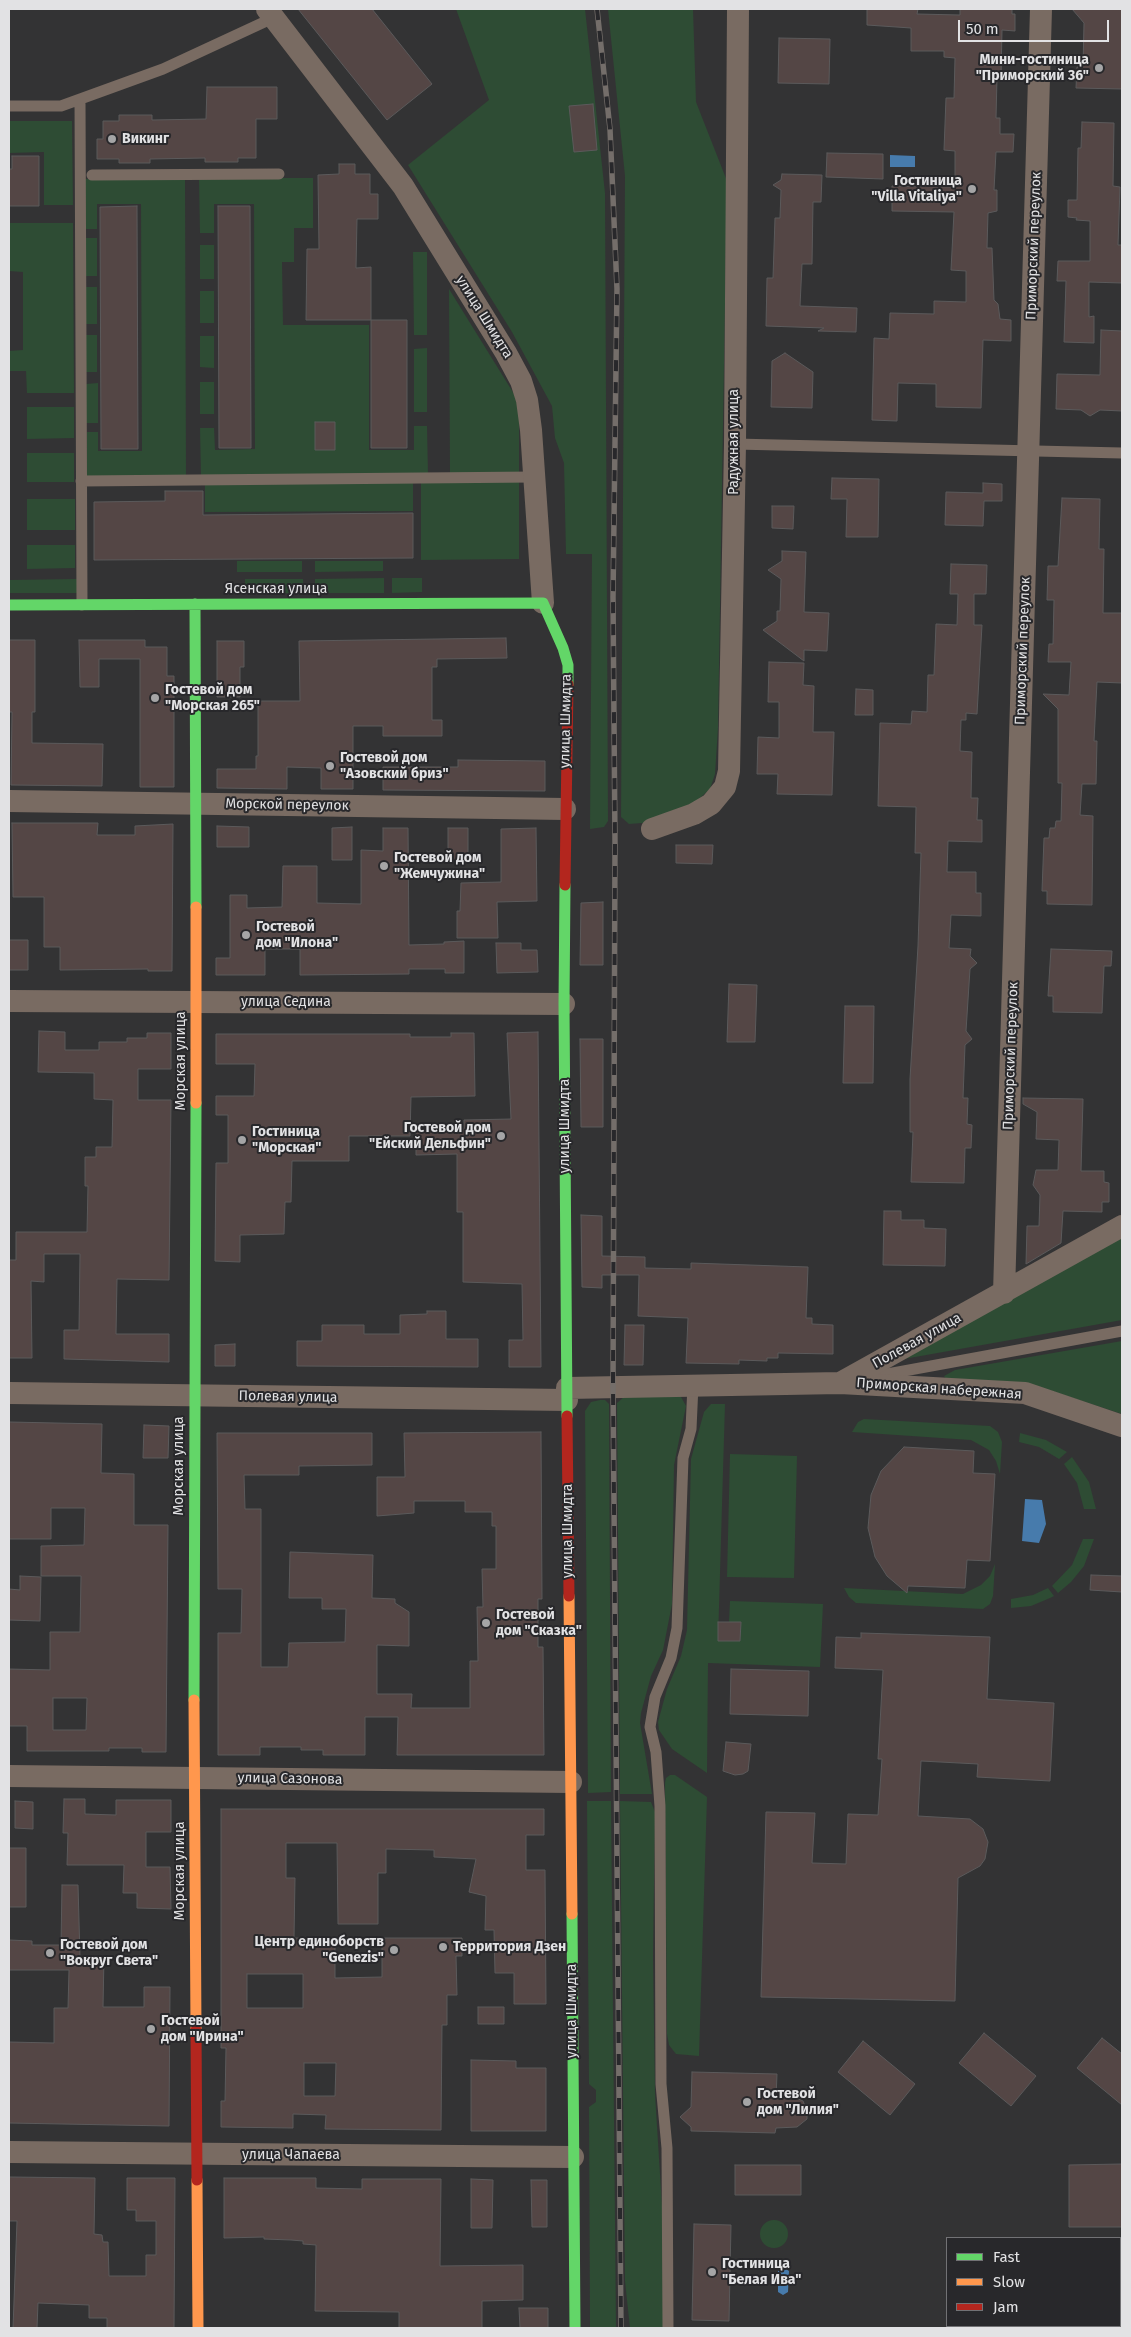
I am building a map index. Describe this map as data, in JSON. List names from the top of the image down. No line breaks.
{"streets":{"street":["Приморский переулок","улица Шмидта","Радужная улица","Ясенская улица","Морской переулок","улица Седина","Морская улица","Полевая улица","Приморская набережная","улица Сазонова","улица Чапаева"]},"crossings":[["Приморский переулок","Полевая улица"],["улица Шмидта","Ясенская улица"],["улица Шмидта","Морской переулок"],["улица Шмидта","улица Седина"],["улица Шмидта","Полевая улица"],["улица Шмидта","улица Сазонова"],["улица Шмидта","улица Чапаева"],["Ясенская улица","Морская улица"],["Морской переулок","Морская улица"],["улица Седина","Морская улица"],["Морская улица","Полевая улица"],["Морская улица","улица Сазонова"],["Морская улица","улица Чапаева"],["Полевая улица","Приморская набережная"]],"places":["Мини-гостиница \"Приморский 36\"","Викинг","Гостиница \"Villa Vitaliya\"","Гостевой дом \"Морская 265\"","Гостевой дом \"Азовский бриз\"","Гостевой дом \"Жемчужина\"","Гостевой дом \"Илона\"","Гостевой дом \"Ейский Дельфин\"","Гостиница \"Морская\"","Гостевой дом \"Сказка\"","Территория Дзен","Центр единоборств \"Genezis\"","Гостевой дом \"Вокруг Света\"","Гостевой дом \"Ирина\"","Гостевой дом \"Лилия\"","Гостиница \"Белая Ива\""],"legend":["Fast","Slow","Jam"],"scale_bar":"50 m"}
